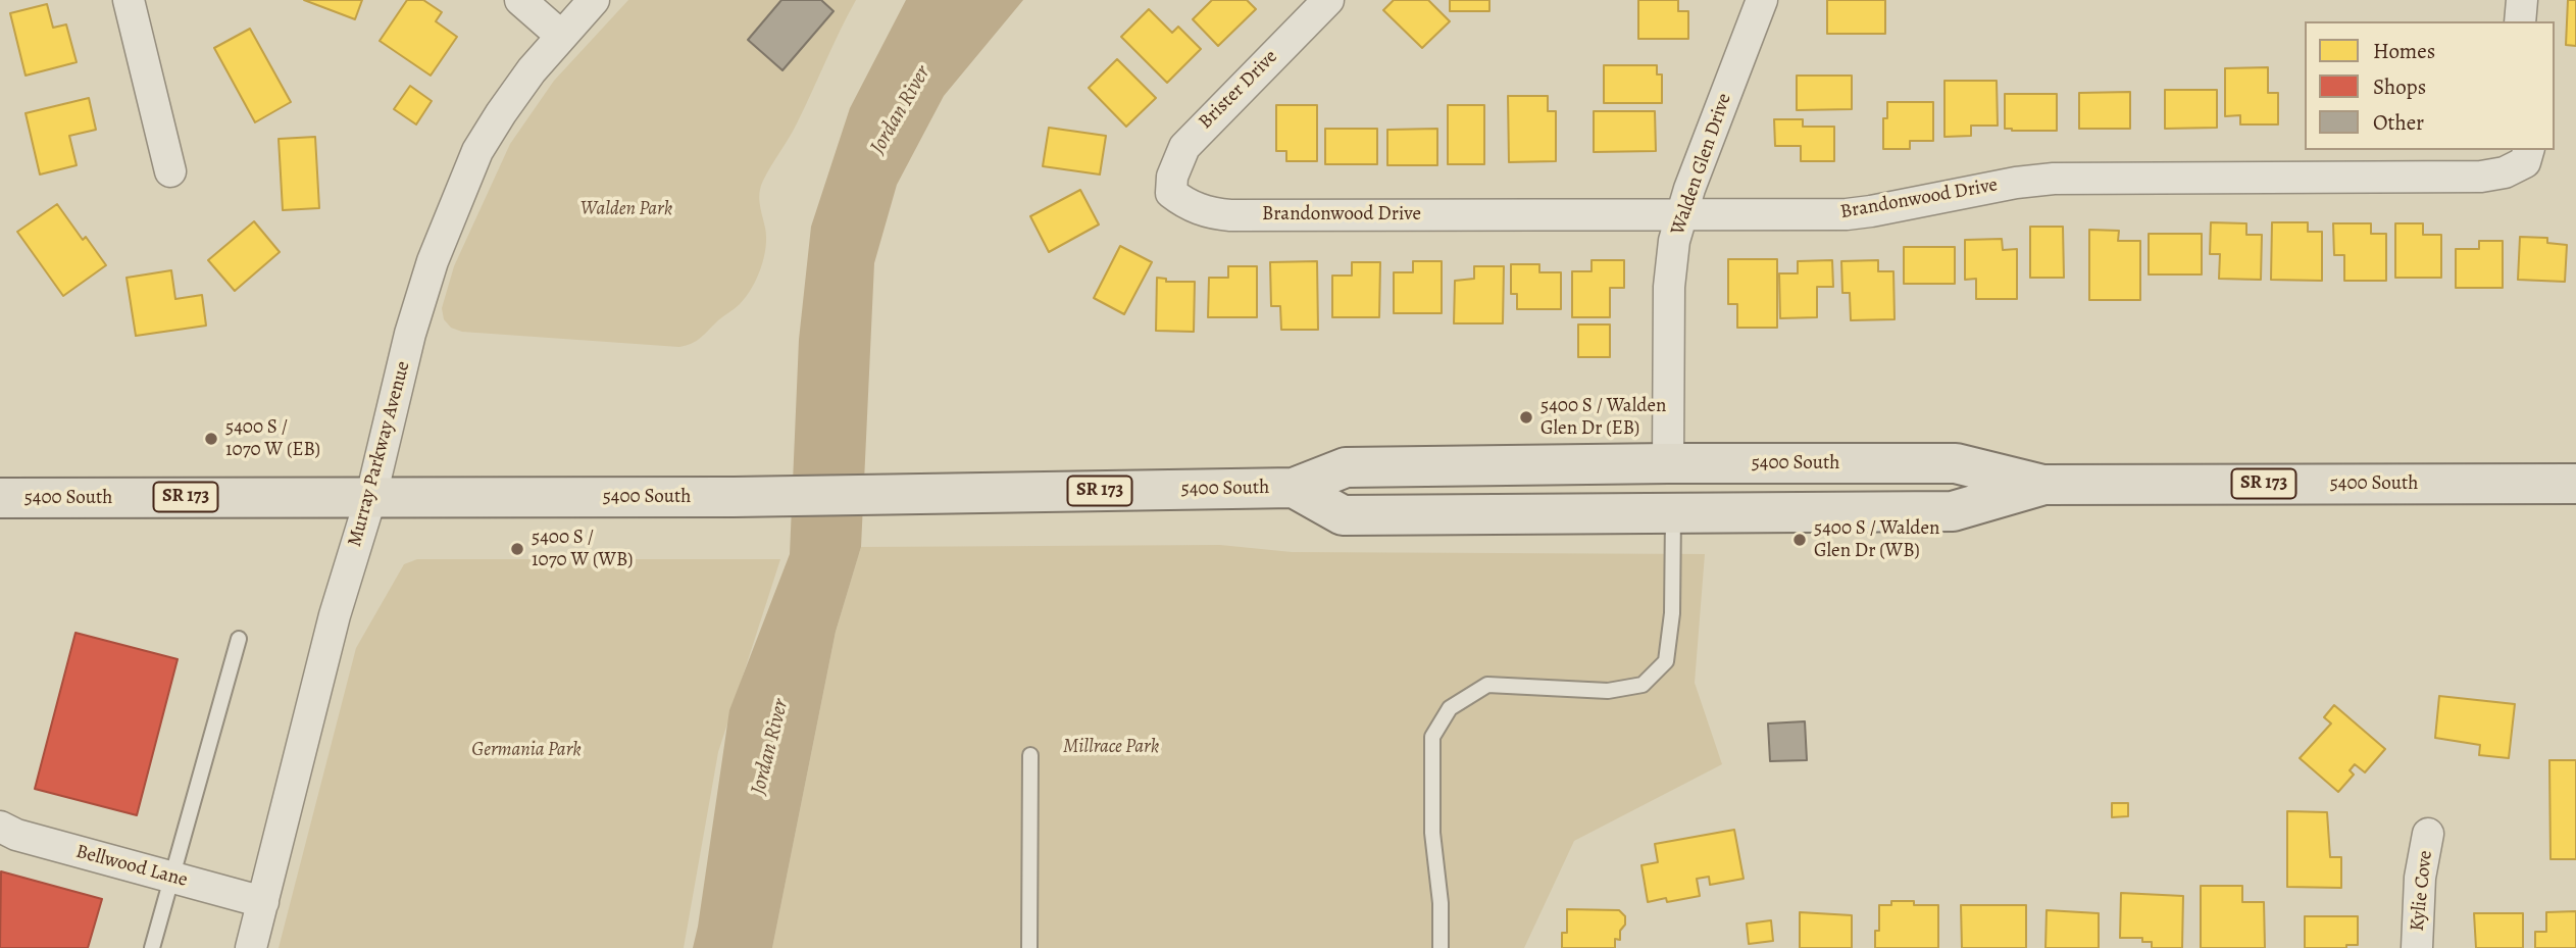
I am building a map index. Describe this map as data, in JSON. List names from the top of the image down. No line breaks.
{"streets":{"main road":["5400 South","SR 173"],"street":["Brister Drive","Walden Glen Drive","Brandonwood Drive","Murray Parkway Avenue","Bellwood Lane","Kylie Cove"]},"crossings":[["Brister Drive","Brandonwood Drive"],["Walden Glen Drive","Brandonwood Drive"],["Walden Glen Drive","5400 South"],["Murray Parkway Avenue","5400 South"],["Murray Parkway Avenue","Bellwood Lane"]],"water":["Jordan River"],"parks":["Walden Park","Millrace Park","Germania Park"],"places":["5400 S / Walden Glen Dr (EB)","5400 S / 1070 W (EB)","5400 S / Walden Glen Dr (WB)","5400 S / 1070 W (WB)"],"legend":["Homes","Shops","Other"]}
